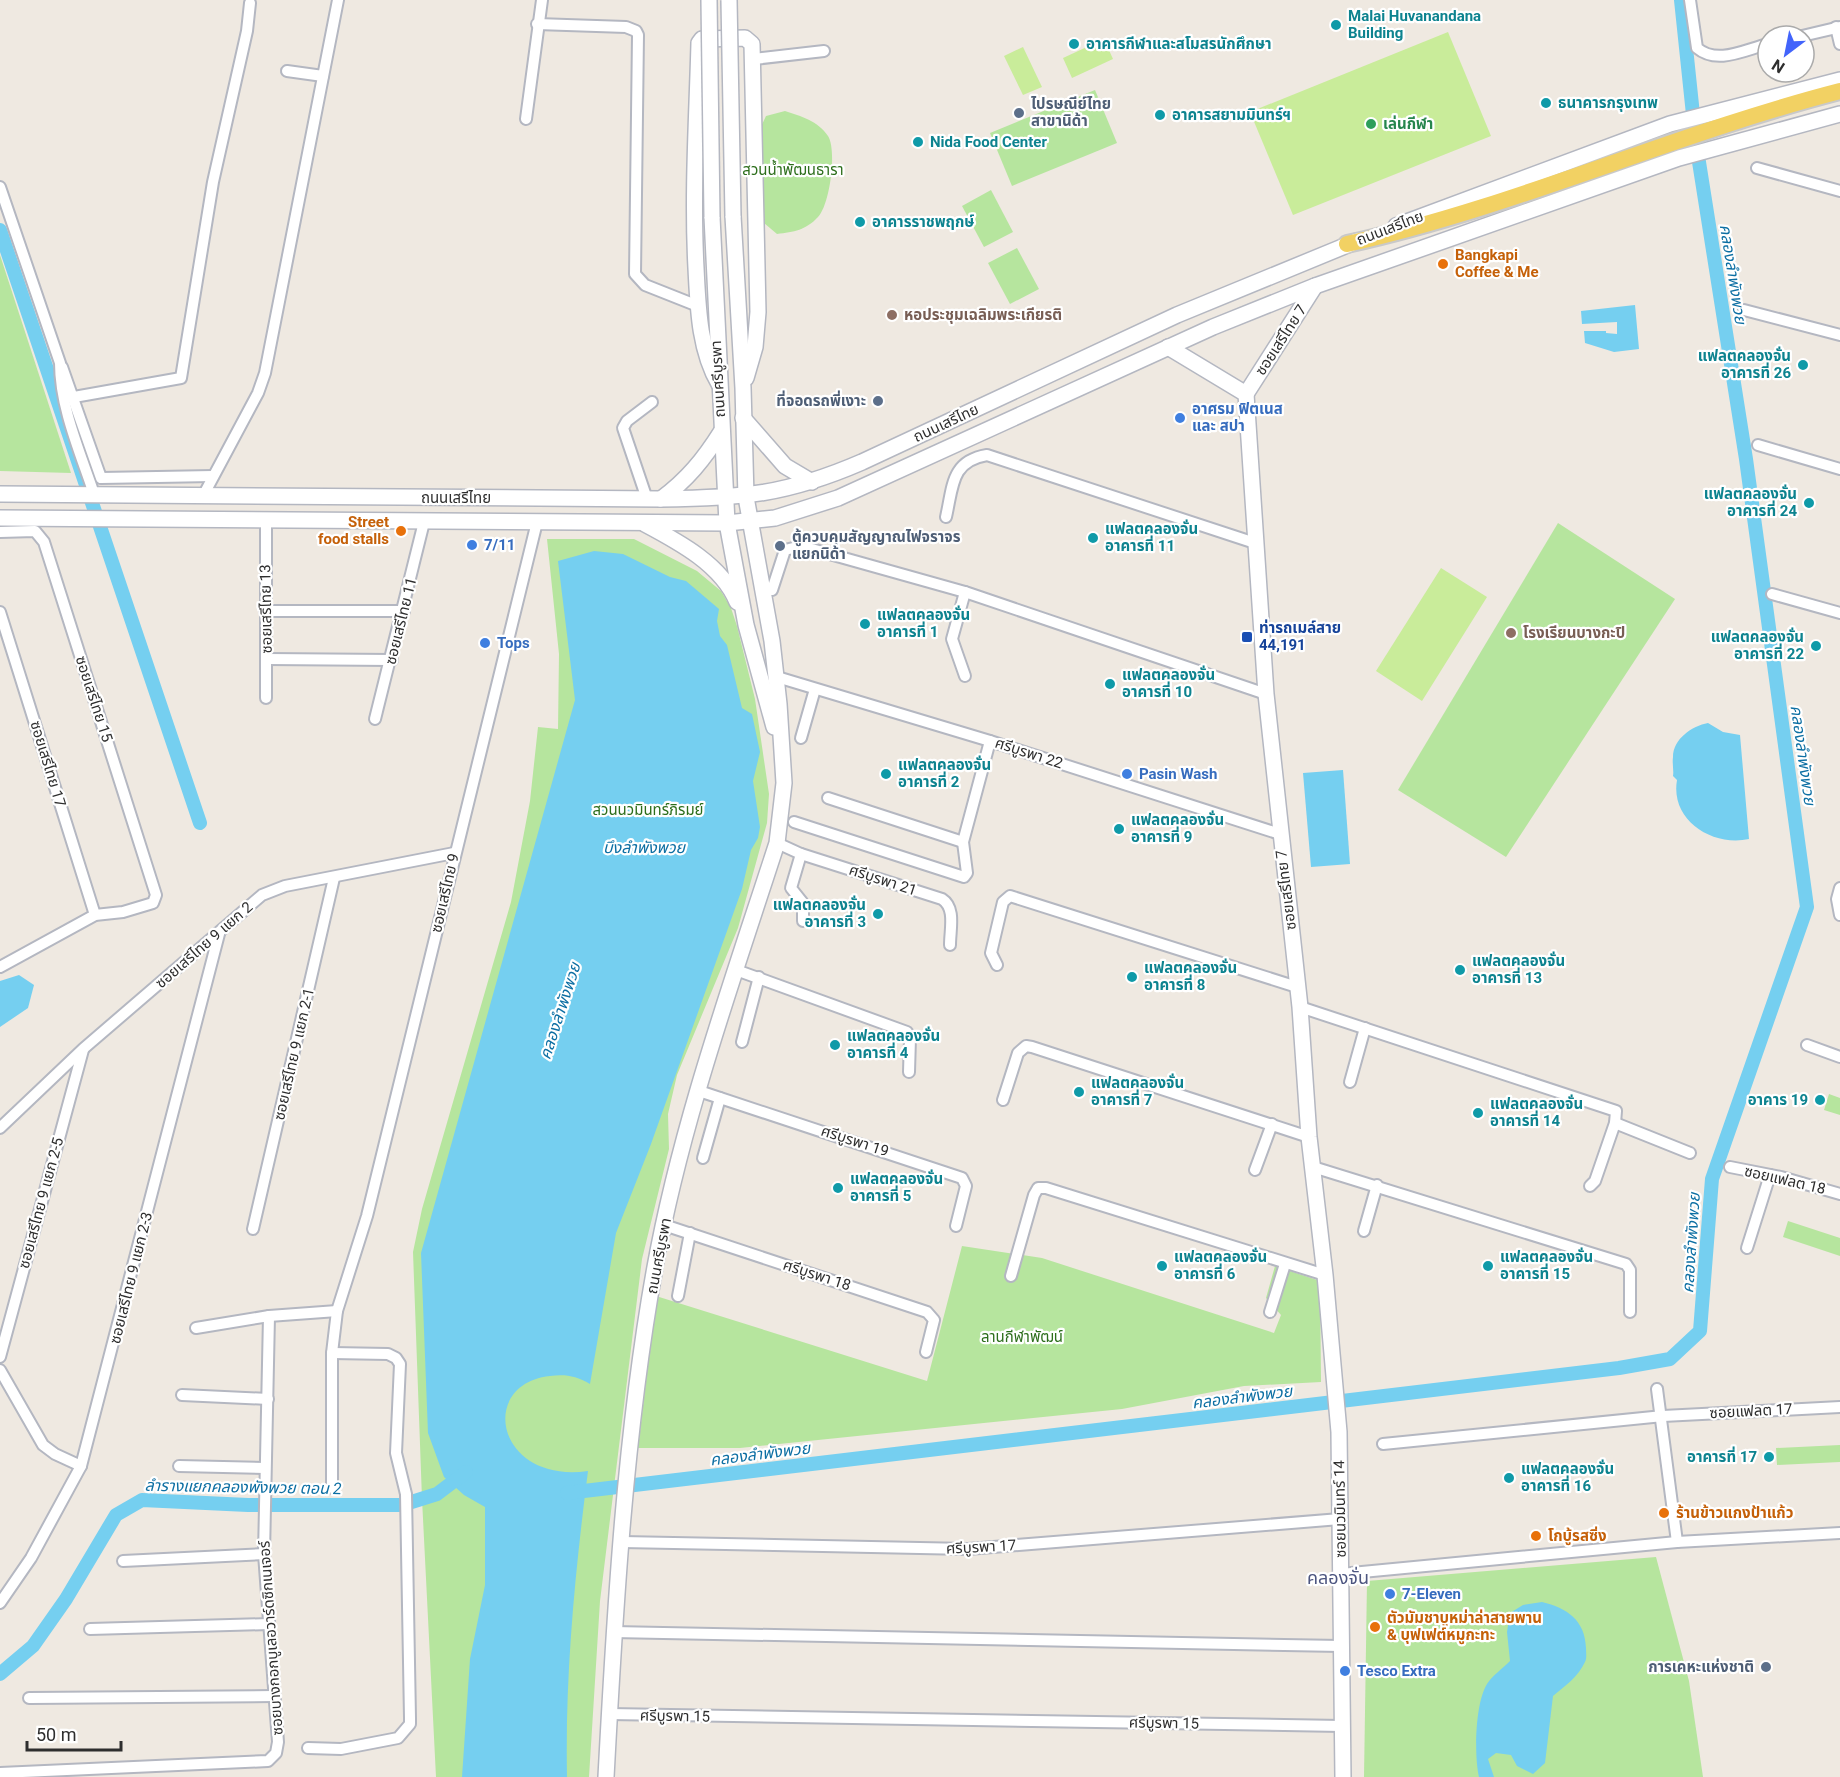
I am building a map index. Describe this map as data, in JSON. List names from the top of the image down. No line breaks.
{"streets":{"street":["ถนนเสรีไทย","ซอยเสรีไทย 7","ถนนศรีบูรพา","ซอยเสรีไทย 13","ซอยเสรีไทย 11","ซอยเสรีไทย 15","ศรีบูรพา 22","ซอยเสรีไทย 17","ศรีบูรพา 21","ซอยเสรีไทย 9","ซอยเสรีไทย 9 แยก 2","ซอยเสรีไทย 9 แยก 2-1","ศรีบูรพา 19","ซอยแฟลต 18","ซอยเสรีไทย 9 แยก 2-5","ศรีบูรพา 18","ซอยเสรีไทย 9 แยก 2-3","ซอยแฟลต 17","ซอยนวมินทร์ 14","ศรีบูรพา 17","ซอยบางกอกบูเลอวาร์ดซิกเนเจอร์","ศรีบูรพา 15"]},"crossings":[["ถนนเสรีไทย","ซอยเสรีไทย 7"],["ถนนเสรีไทย","ถนนศรีบูรพา"],["ถนนเสรีไทย","ซอยเสรีไทย 13"],["ถนนเสรีไทย","ซอยเสรีไทย 11"],["ถนนเสรีไทย","ซอยเสรีไทย 9"],["ซอยเสรีไทย 7","ศรีบูรพา 22"],["ซอยเสรีไทย 7","ซอยนวมินทร์ 14"],["ถนนศรีบูรพา","ศรีบูรพา 22"],["ถนนศรีบูรพา","ศรีบูรพา 21"],["ถนนศรีบูรพา","ศรีบูรพา 19"],["ถนนศรีบูรพา","ศรีบูรพา 18"],["ถนนศรีบูรพา","ศรีบูรพา 17"],["ถนนศรีบูรพา","ศรีบูรพา 15"],["ซอยเสรีไทย 15","ซอยเสรีไทย 17"],["ซอยเสรีไทย 9","ซอยเสรีไทย 9 แยก 2"],["ซอยเสรีไทย 9 แยก 2","ซอยเสรีไทย 9 แยก 2-1"],["ซอยเสรีไทย 9 แยก 2","ซอยเสรีไทย 9 แยก 2-5"],["ซอยเสรีไทย 9 แยก 2","ซอยเสรีไทย 9 แยก 2-3"],["ซอยนวมินทร์ 14","ศรีบูรพา 17"],["ซอยนวมินทร์ 14","ศรีบูรพา 15"]],"districts":["คลองจั่น"],"water":["คลองลำพังพวย","บึงลำพังพวย","ลำรางแยกคลองพังพวย ตอน 2"],"parks":["สวนน้ำพัฒนธารา","สวนนวมินทร์ภิรมย์","ลานกีฬาพัฒน์"],"places":{"other":["Malai Huvanandana Building","อาคารกีฬาและสโมสรนักศึกษา","ธนาคารกรุงเทพ","ไปรษณีย์ไทย สาขานิด้า","อาคารสยามมินทร์ฯ","เล่นกีฬา","Nida Food Center","อาคารราชพฤกษ์","Bangkapi Coffee & Me","หอประชุมเฉลิมพระเกียรติ","แฟลตคลองจั่น อาคารที่ 26","ที่จอดรถพี่เงาะ","อาศรม ฟิตเนส และ สปา","แฟลตคลองจั่น อาคารที่ 24","Street food stalls","แฟลตคลองจั่น อาคารที่ 11","7/11","ตู้ควบคุมสัญญาณไฟจราจร แยกนิด้า","แฟลตคลองจั่น อาคารที่ 1","โรงเรียนบางกะปิ","Tops","แฟลตคลองจั่น อาคารที่ 22","แฟลตคลองจั่น อาคารที่ 10","แฟลตคลองจั่น อาคารที่ 2","Pasin Wash","แฟลตคลองจั่น อาคารที่ 9","แฟลตคลองจั่น อาคารที่ 3","แฟลตคลองจั่น อาคารที่ 13","แฟลตคลองจั่น อาคารที่ 8","แฟลตคลองจั่น อาคารที่ 4","แฟลตคลองจั่น อาคารที่ 7","อาคาร 19","แฟลตคลองจั่น อาคารที่ 14","แฟลตคลองจั่น อาคารที่ 5","แฟลตคลองจั่น อาคารที่ 6","แฟลตคลองจั่น อาคารที่ 15","อาคารที่ 17","แฟลตคลองจั่น อาคารที่ 16","ร้านข้าวแกงป้าแก้ว","โกบู้รสซิ่ง","7-Eleven","ตัวมัมชาบูหม่าล่าสายพาน & บุฟเฟต์หมูกะทะ","การเคหะแห่งชาติ","Tesco Extra"],"transit":["ท่ารถเมล์สาย 44,191"]},"scale_bar":"50 m","north":"bottom left"}
